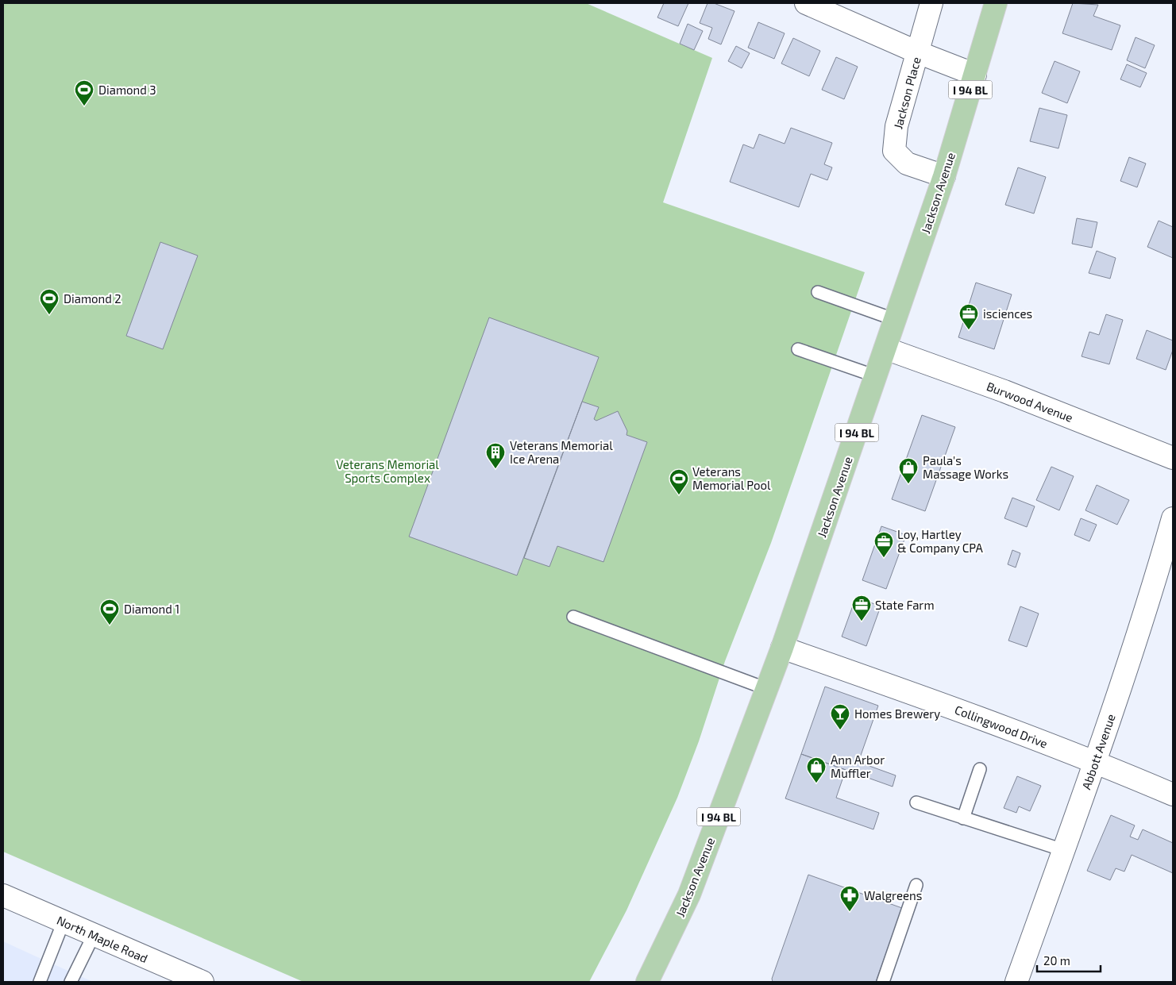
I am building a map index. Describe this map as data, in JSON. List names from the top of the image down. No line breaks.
{"streets":{"main road":["I 94 BL","Jackson Avenue"],"street":["Jackson Place","Burwood Avenue","Collingwood Drive","Abbott Avenue","North Maple Road"]},"crossings":[["Jackson Place","Jackson Avenue"],["Jackson Avenue","Burwood Avenue"],["Jackson Avenue","Collingwood Drive"],["Collingwood Drive","Abbott Avenue"]],"parks":["Veterans Memorial Sports Complex"],"places":{"sports":["Diamond 3","Diamond 2","Veterans Memorial Pool","Diamond 1"],"office":["isciences","Loy, Hartley & Company CPA","State Farm"],"building":["Veterans Memorial Ice Arena"],"shop":["Paula's Massage Works","Ann Arbor Muffler"],"bar":["Homes Brewery"],"pharmacy":["Walgreens"]},"scale_bar":"20 m"}
